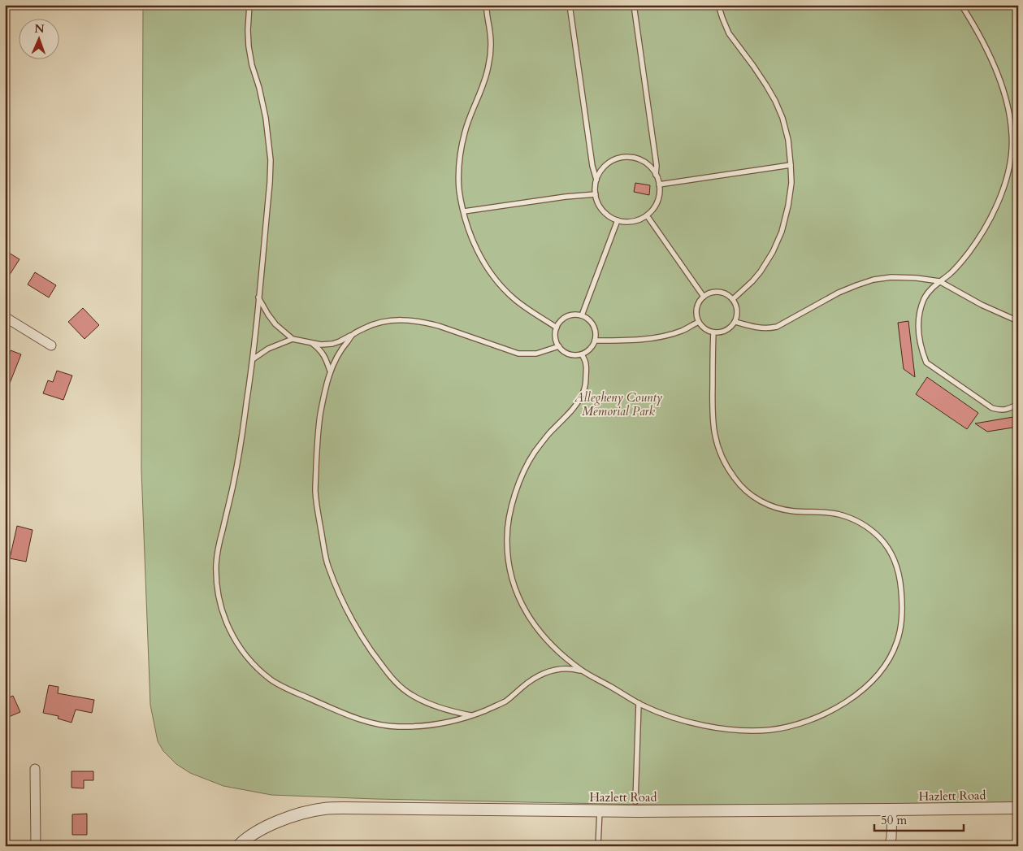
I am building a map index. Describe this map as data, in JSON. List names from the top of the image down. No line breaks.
{"streets":{"street":["Hazlett Road"]},"parks":["Allegheny County Memorial Park"],"scale_bar":"50 m","north":"top"}
